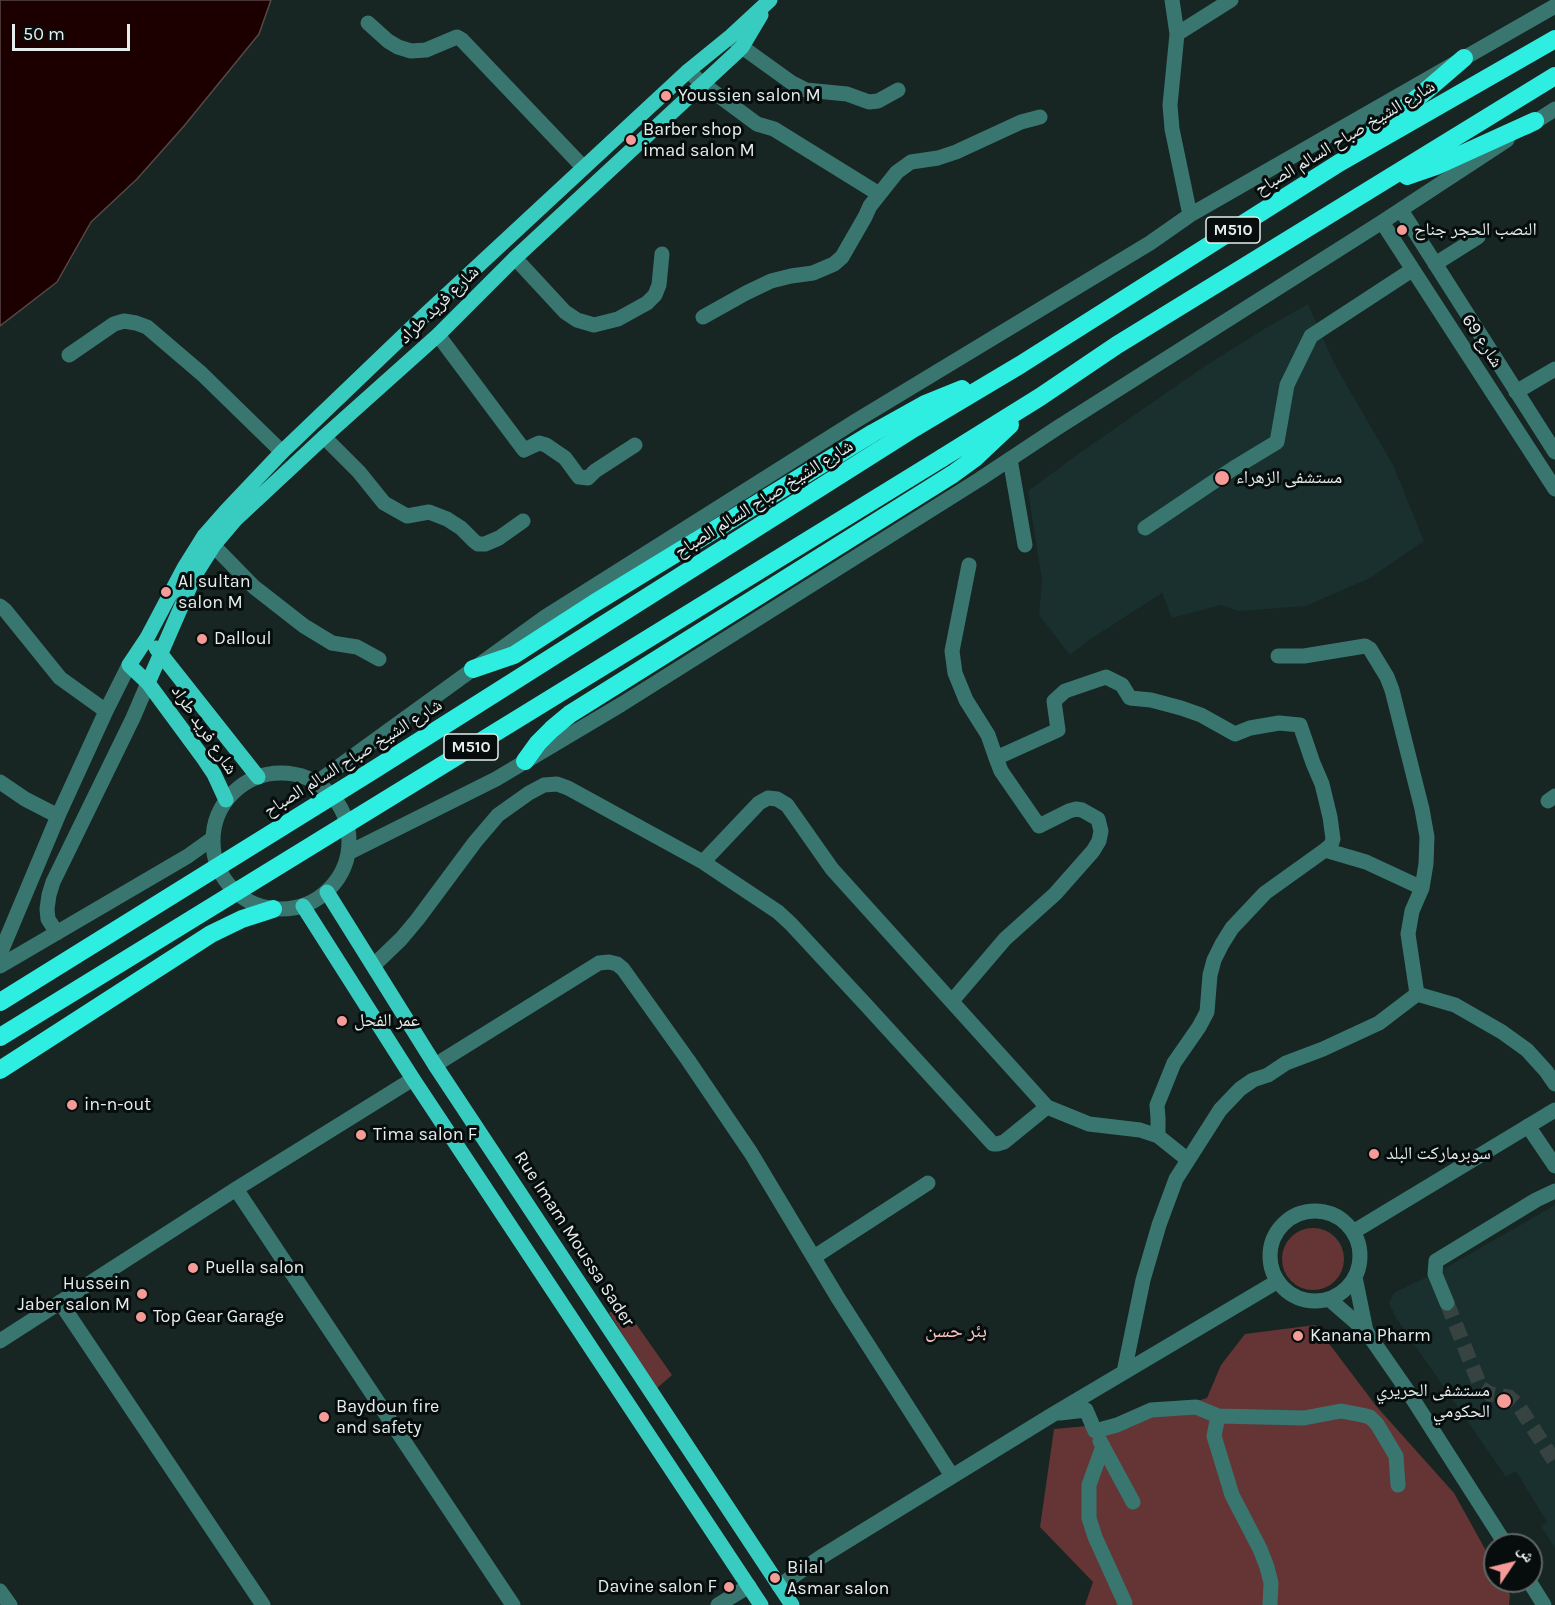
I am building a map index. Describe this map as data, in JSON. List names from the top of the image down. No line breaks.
{"streets":{"highway":["شارع الشيخ صباح السالم الصباح","M510"],"main road":["شارع فريد طراد","Rue Imam Moussa Sader"],"street":["شارع 69"]},"crossings":[["شارع الشيخ صباح السالم الصباح","شارع فريد طراد"],["شارع الشيخ صباح السالم الصباح","Rue Imam Moussa Sader"],["شارع فريد طراد","Rue Imam Moussa Sader"]],"districts":["بئر حسن"],"places":["Youssien salon M","Barber shop imad salon M","النصب الحجر جناح","مستشفى الزهراء","Al sultan salon M","Dalloul","عمر الفحل","in-n-out","Tima salon F","سوبرماركت البلد","Puella salon","Hussein Jaber salon M","Top Gear Garage","Kanana Pharm","مستشفى الحريري الحكومي","Baydoun fire and safety","Bilal Asmar salon","Davine salon F"],"scale_bar":"50 m","north":"top right"}
